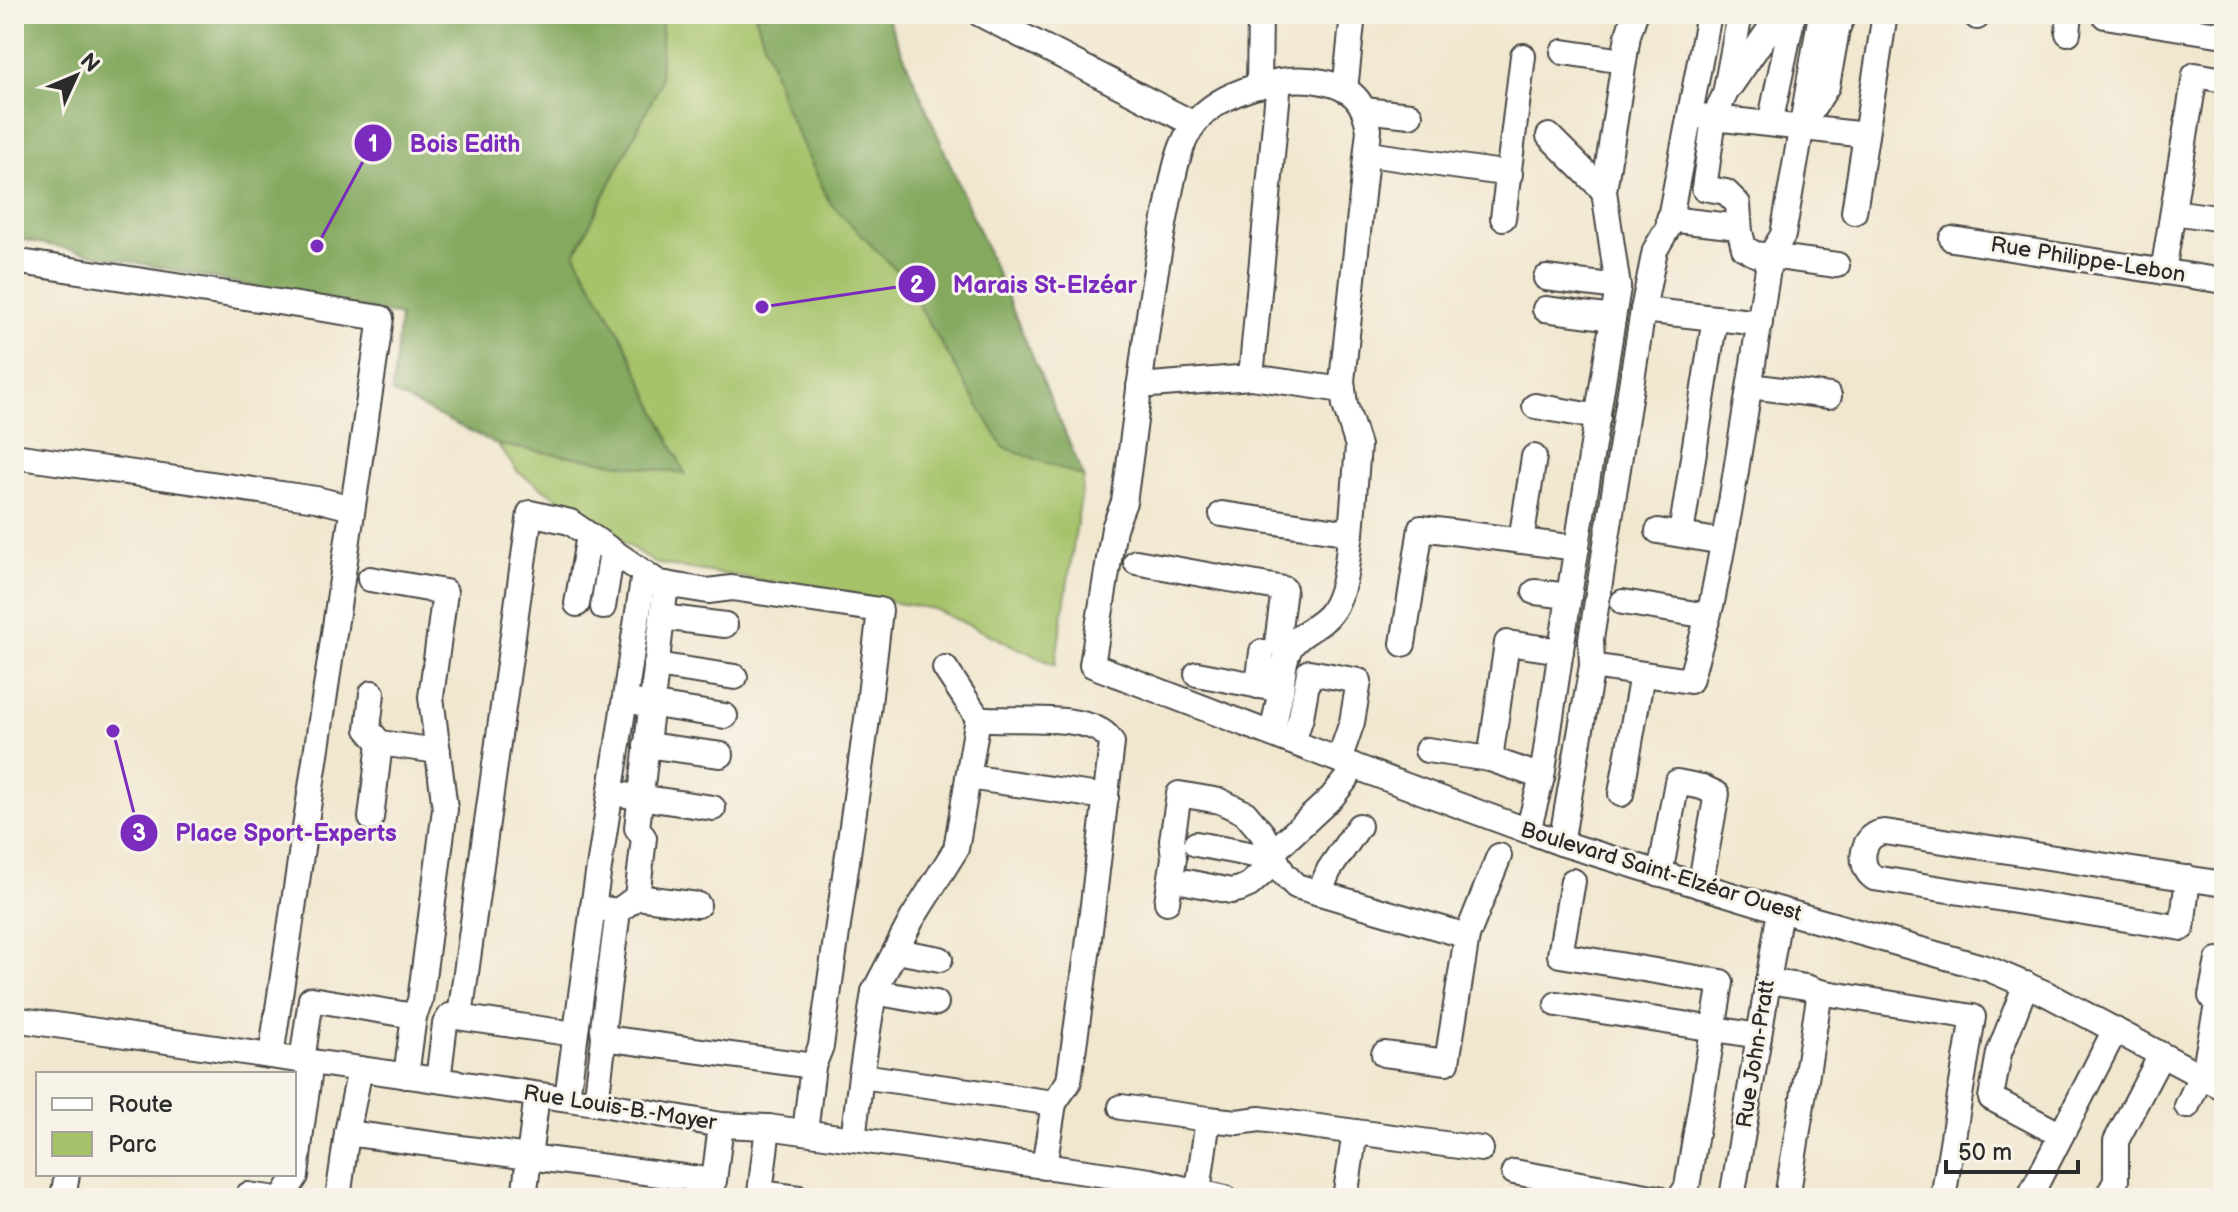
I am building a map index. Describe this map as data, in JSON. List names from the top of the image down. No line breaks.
{"streets":{"street":["Rue Philippe-Lebon","Boulevard Saint-Elzéar Ouest","Rue John-Pratt","Rue Louis-B.-Mayer"]},"crossings":[["Boulevard Saint-Elzéar Ouest","Rue John-Pratt"]],"places":["Bois Edith","Marais St-Elzéar","Place Sport-Experts"],"legend":["Route","Parc"],"scale_bar":"50 m","north":"top right"}
